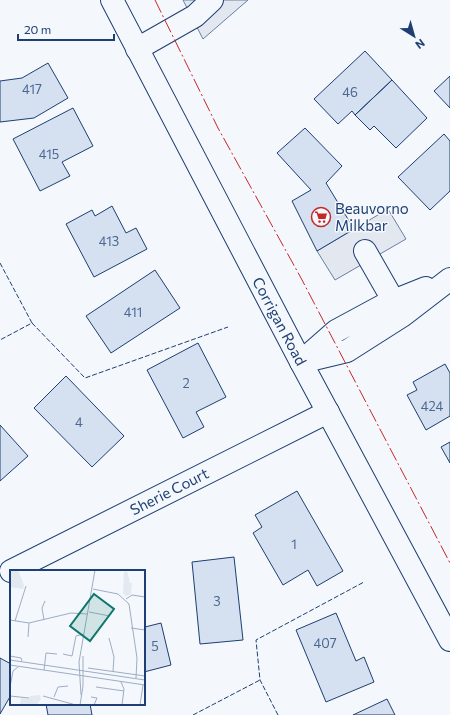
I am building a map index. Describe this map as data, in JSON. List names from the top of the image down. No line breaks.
{"streets":{"main road":["Corrigan Road","Sherie Court"]},"crossings":[["Corrigan Road","Sherie Court"]],"places":{"supermarket":["Beauvorno Milkbar"]},"house_numbers":["417","46","415","413","411","2","424","4","1","3","407","5"],"scale_bar":"20 m","north":"bottom right"}
